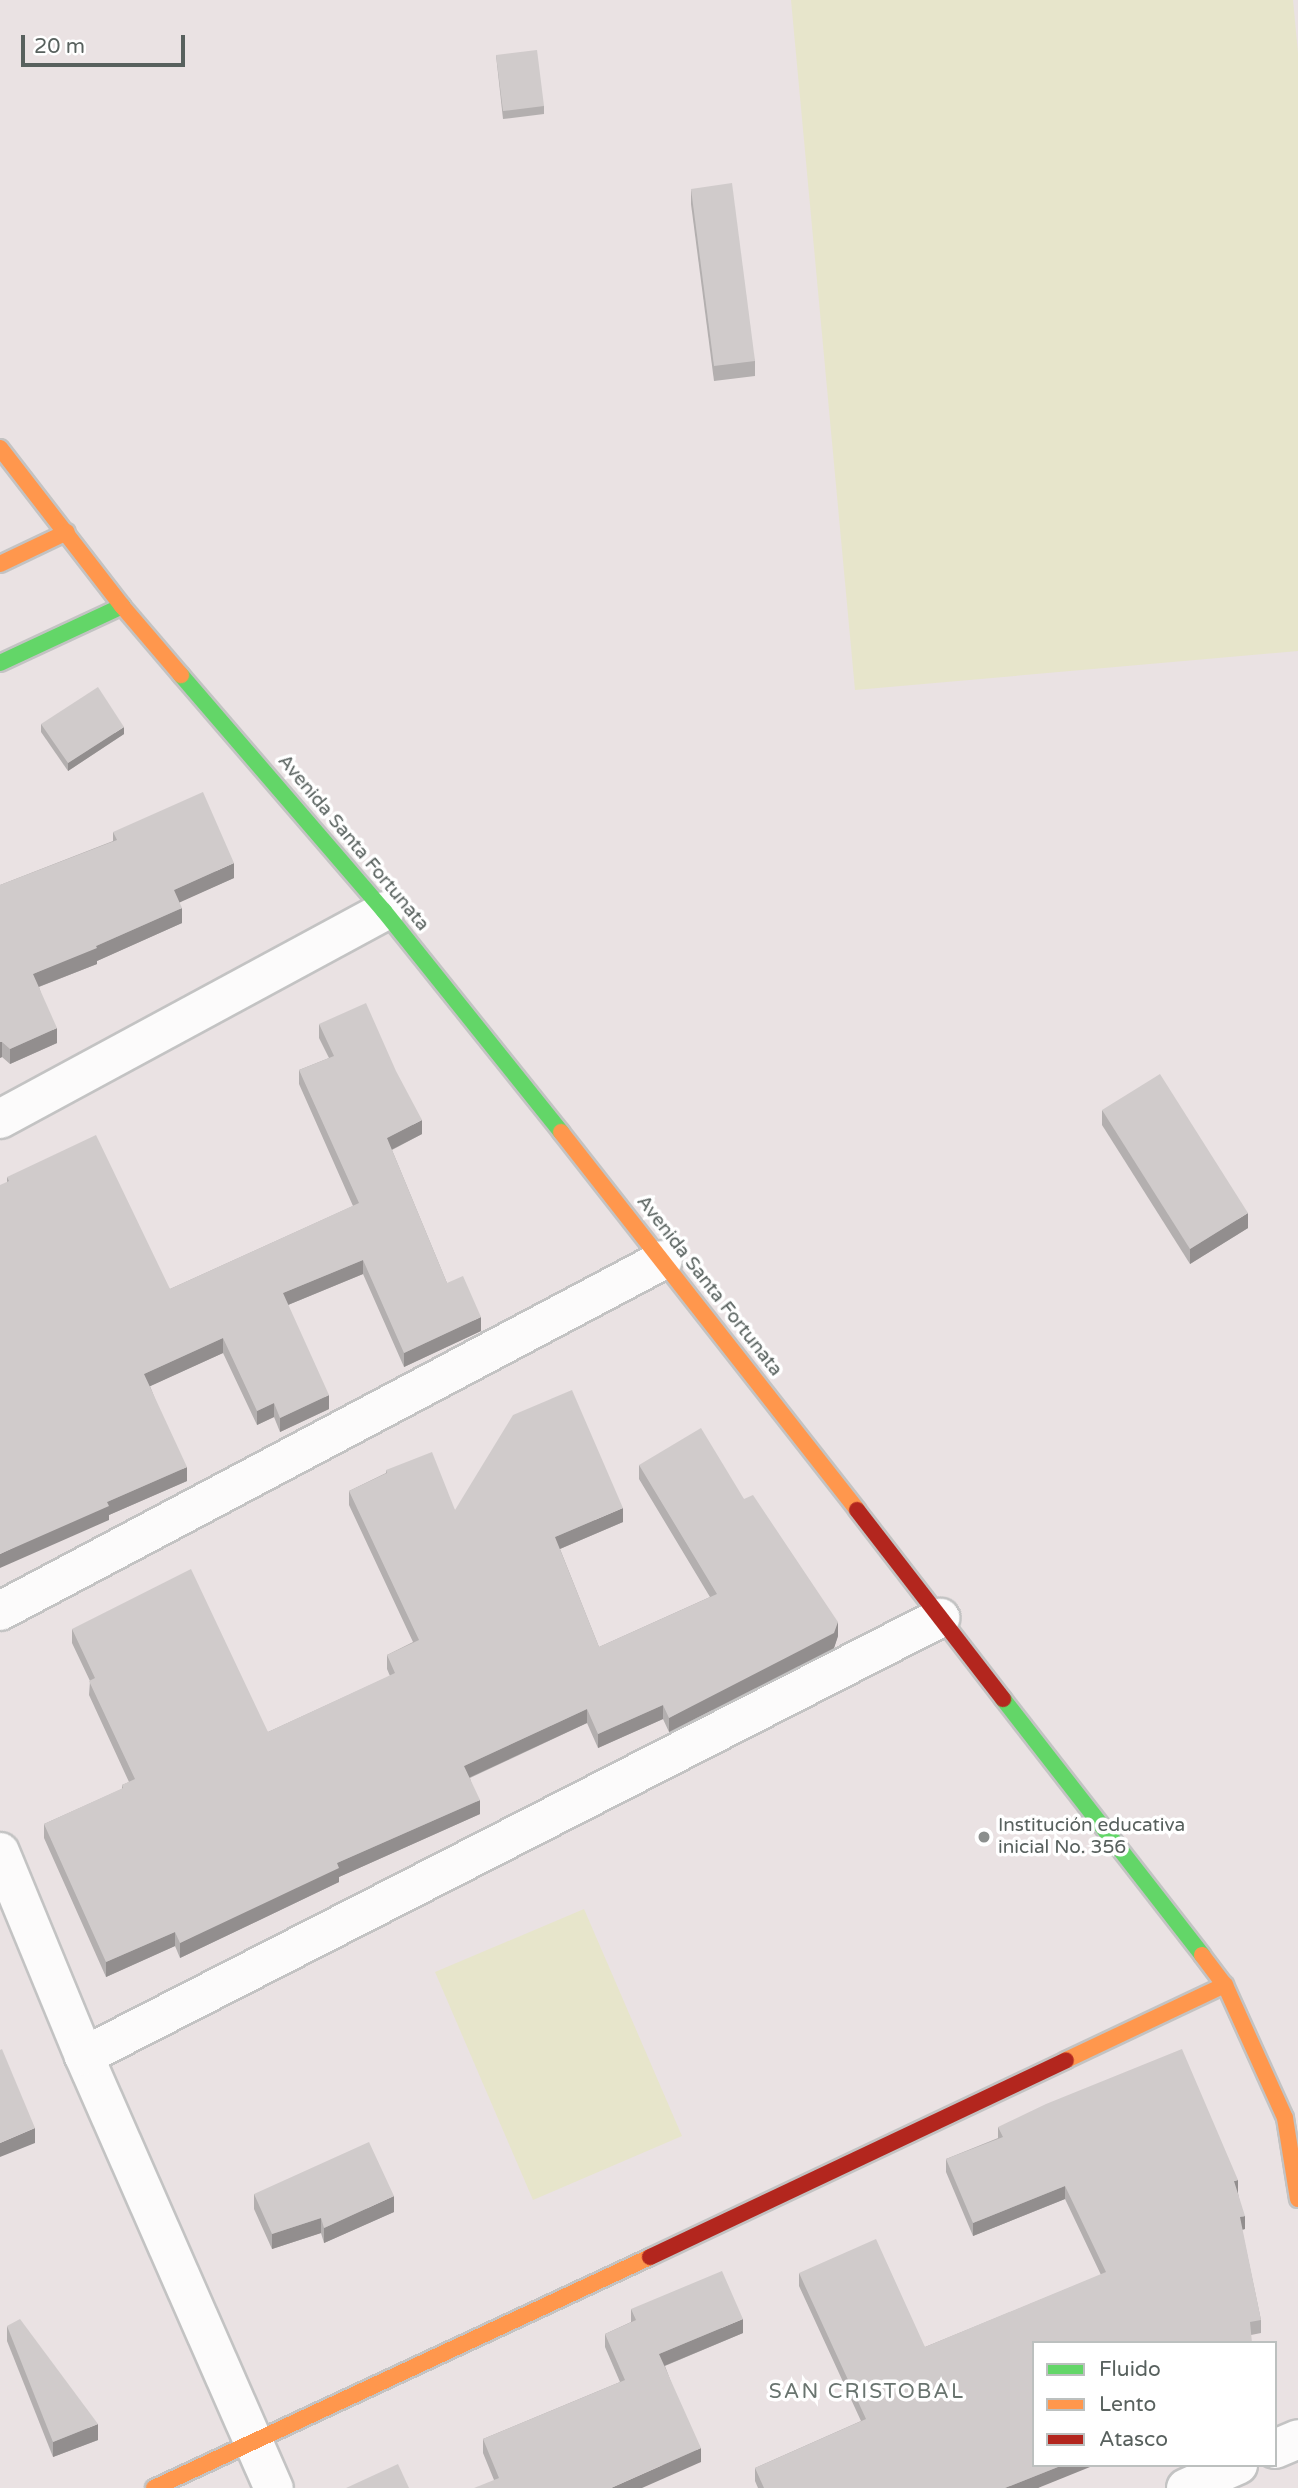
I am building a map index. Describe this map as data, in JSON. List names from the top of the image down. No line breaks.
{"streets":{"street":["Avenida Santa Fortunata"]},"districts":["SAN CRISTOBAL"],"places":["Institución educativa inicial No. 356"],"legend":["Fluido","Lento","Atasco"],"scale_bar":"20 m"}
